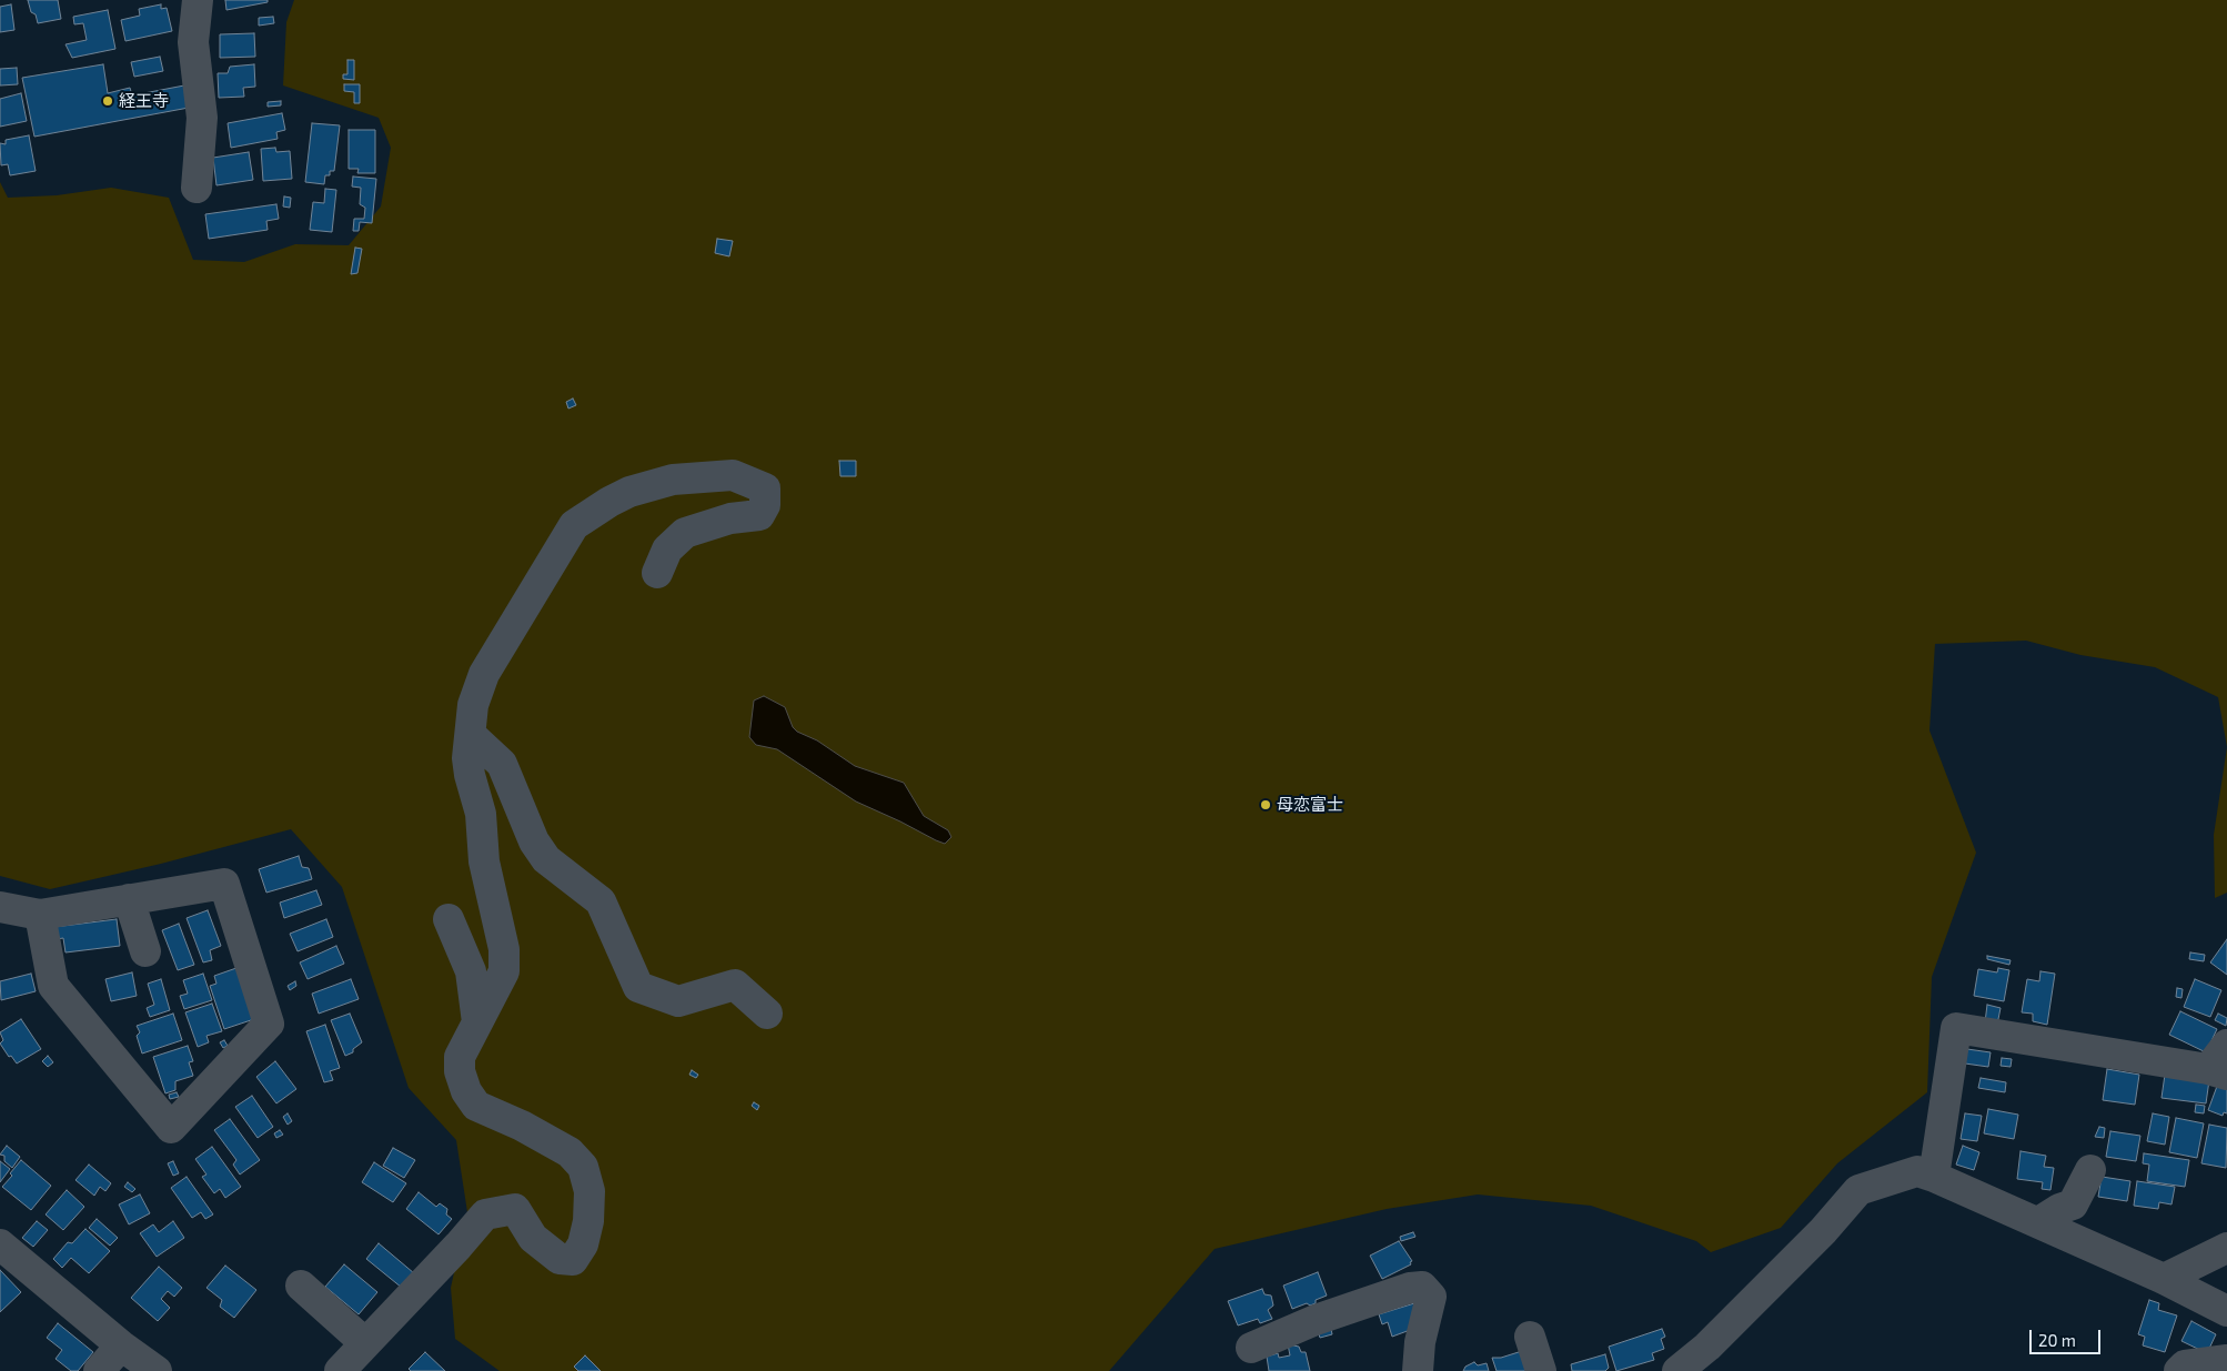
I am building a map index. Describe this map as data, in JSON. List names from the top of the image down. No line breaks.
{"places":["経王寺","母恋富士"],"scale_bar":"20 m"}
